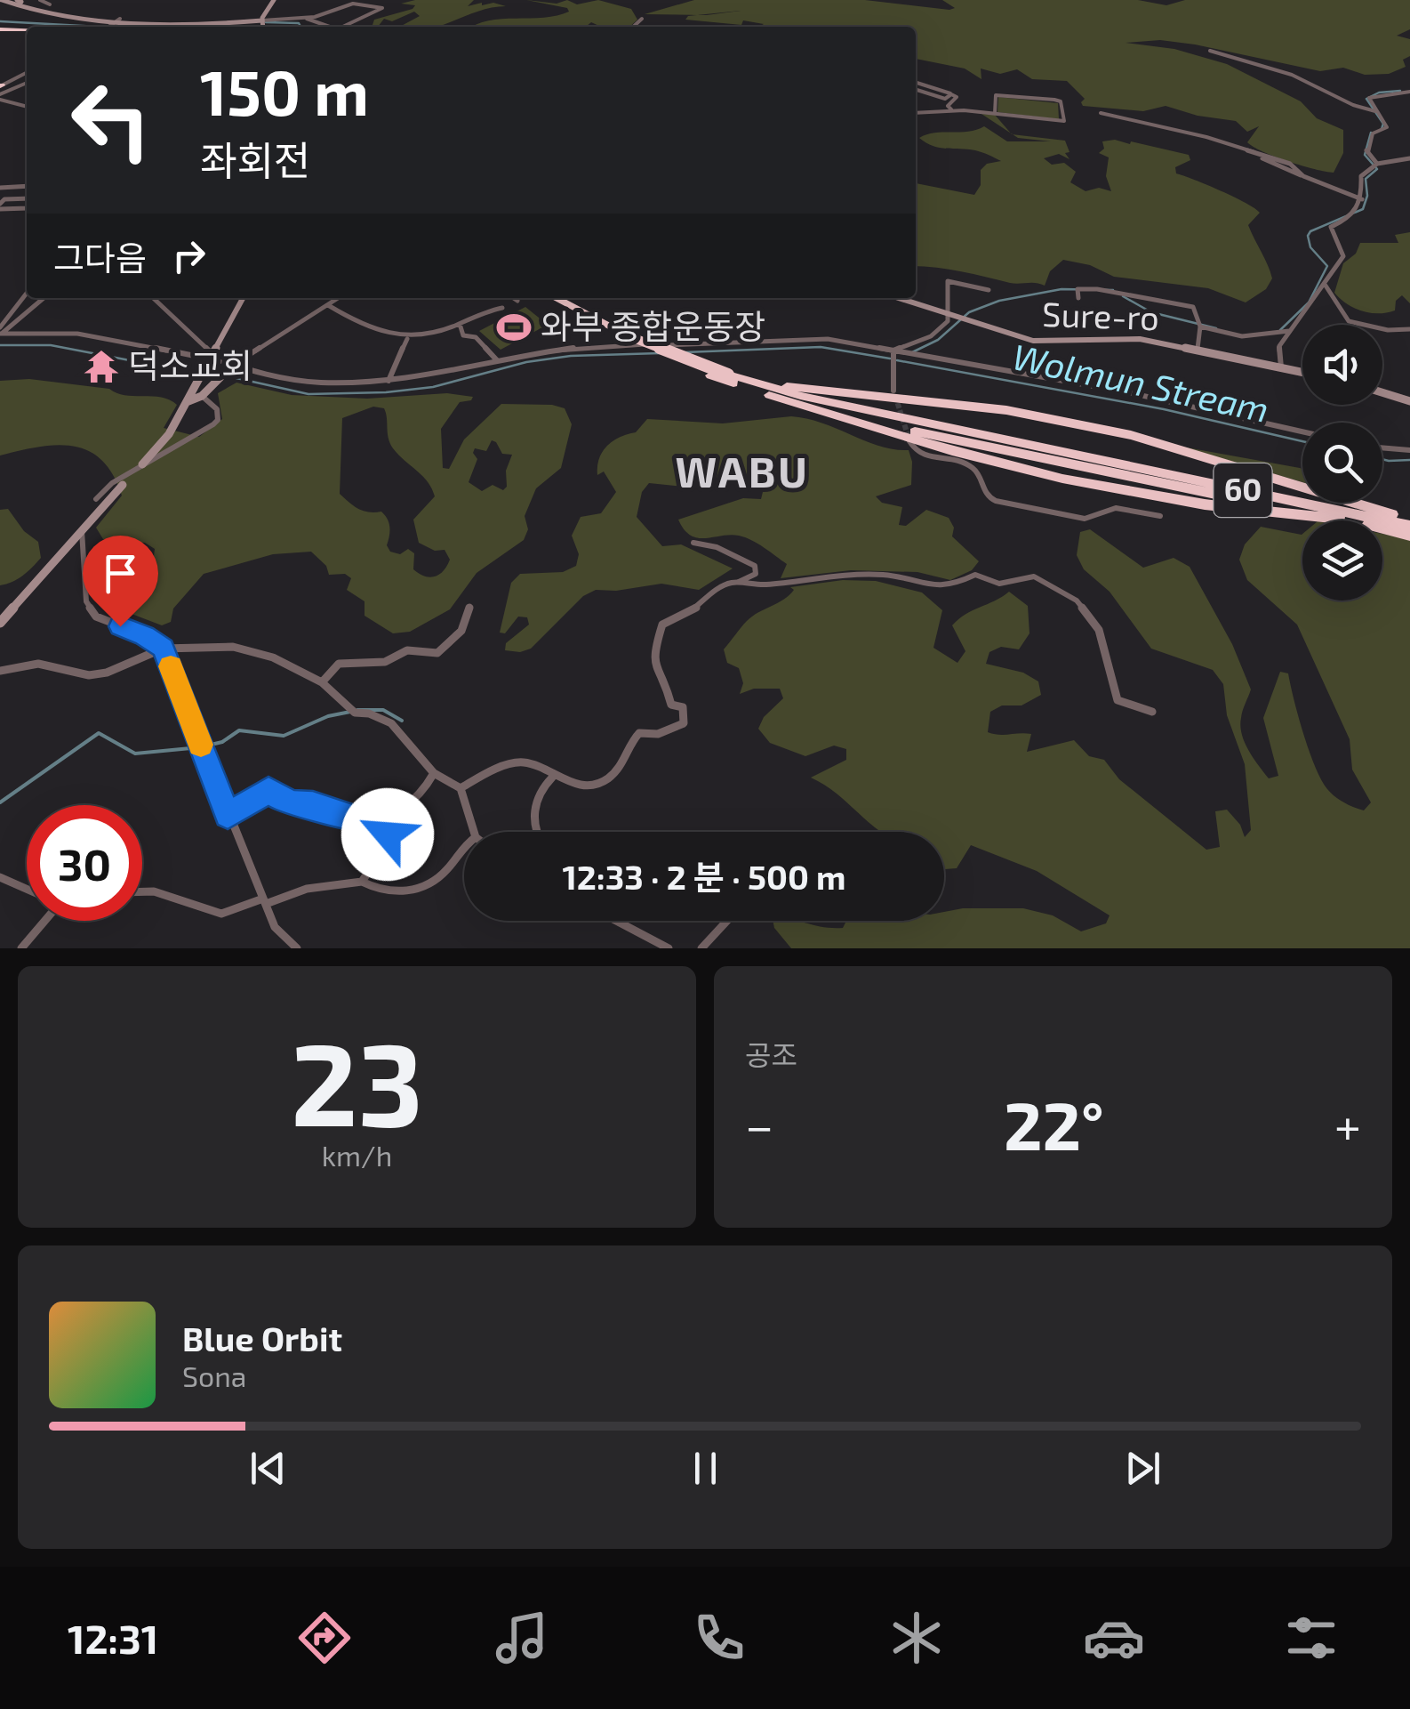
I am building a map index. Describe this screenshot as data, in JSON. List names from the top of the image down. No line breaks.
{"streets":{"highway":["60"],"street":["Sure-ro"]},"districts":["WABU"],"water":["Wolmun Stream"],"places":{"sports":["와부 종합운동장"],"temple":["덕소교회"]},"page":{"turn":["150 m","좌회전"],"then":"그다음","limit":"30","trip":"12:33 · 2 분 · 500 m","tile":[["23","km/h"],"공조"],"heat":["−","22°","+"],"song":["Blue Orbit","Sona"],"tabs":"12:31"}}
